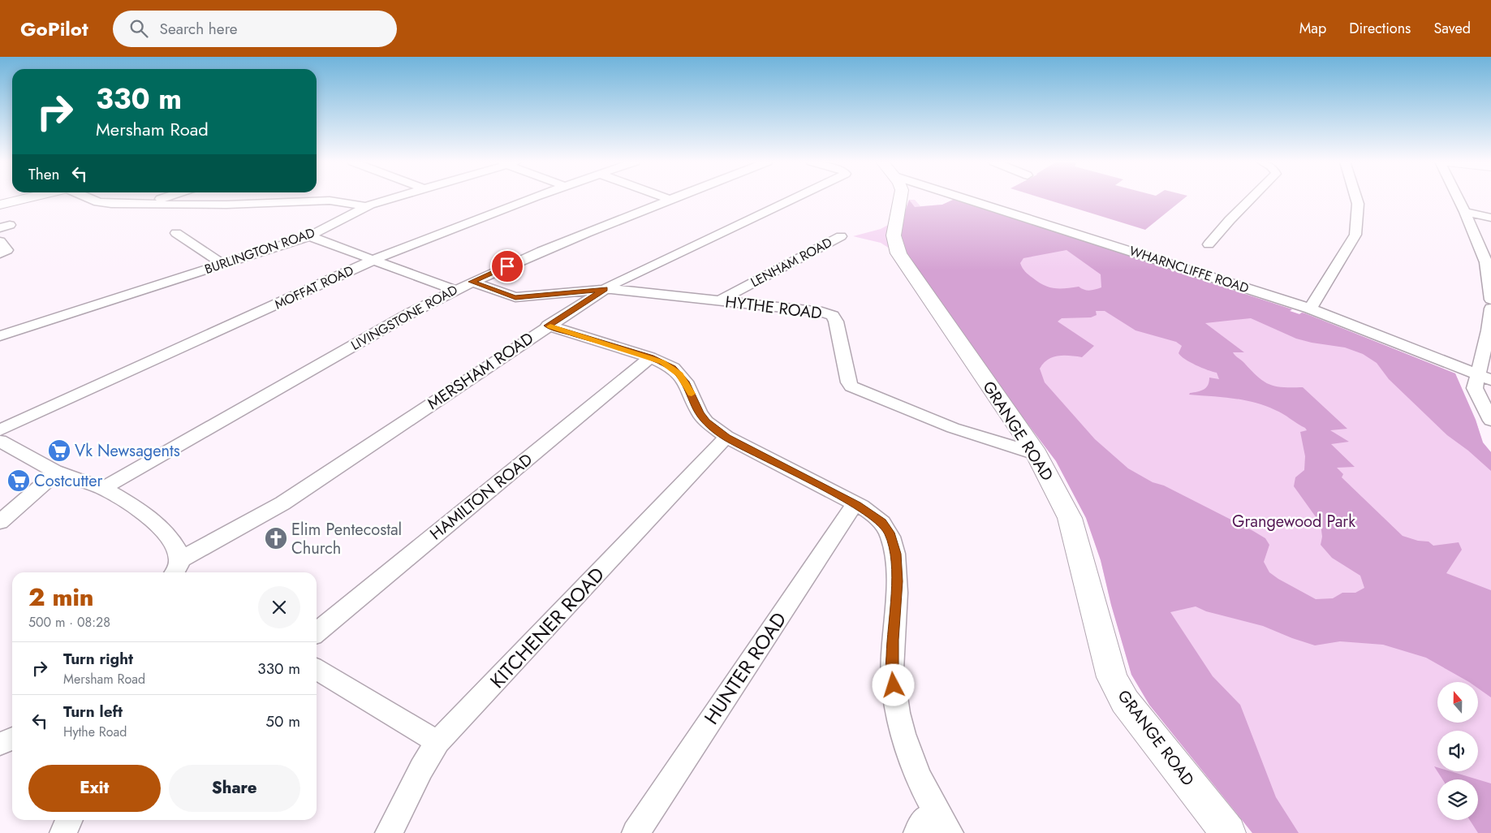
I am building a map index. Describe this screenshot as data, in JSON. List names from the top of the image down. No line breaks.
{"streets":{"main road":["GRANGE ROAD"],"street":["BURLINGTON ROAD","LENHAM ROAD","WHARNCLIFFE ROAD","MOFFAT ROAD","HYTHE ROAD","LIVINGSTONE ROAD","MERSHAM ROAD","HAMILTON ROAD","KITCHENER ROAD","HUNTER ROAD"]},"crossings":[["LENHAM ROAD","HYTHE ROAD"],["HYTHE ROAD","LIVINGSTONE ROAD"],["HYTHE ROAD","MERSHAM ROAD"],["HYTHE ROAD","GRANGE ROAD"]],"parks":["Grangewood Park"],"places":{"supermarket":["Vk Newsagents","Costcutter"],"church":["Elim Pentecostal Church"]},"north":"top","page":{"header":"GoPilot","search":"Search here","nav":["Map","Directions","Saved"],"turn":["330 m","Mersham Road"],"then":"Then","heading":["2 min","500 m · 08:28"],"list":[{"name":"Turn right","note":"Mersham Road","value":"330 m"},{"name":"Turn left","note":"Hythe Road","value":"50 m"}],"buttons":["Exit","Share"]}}
